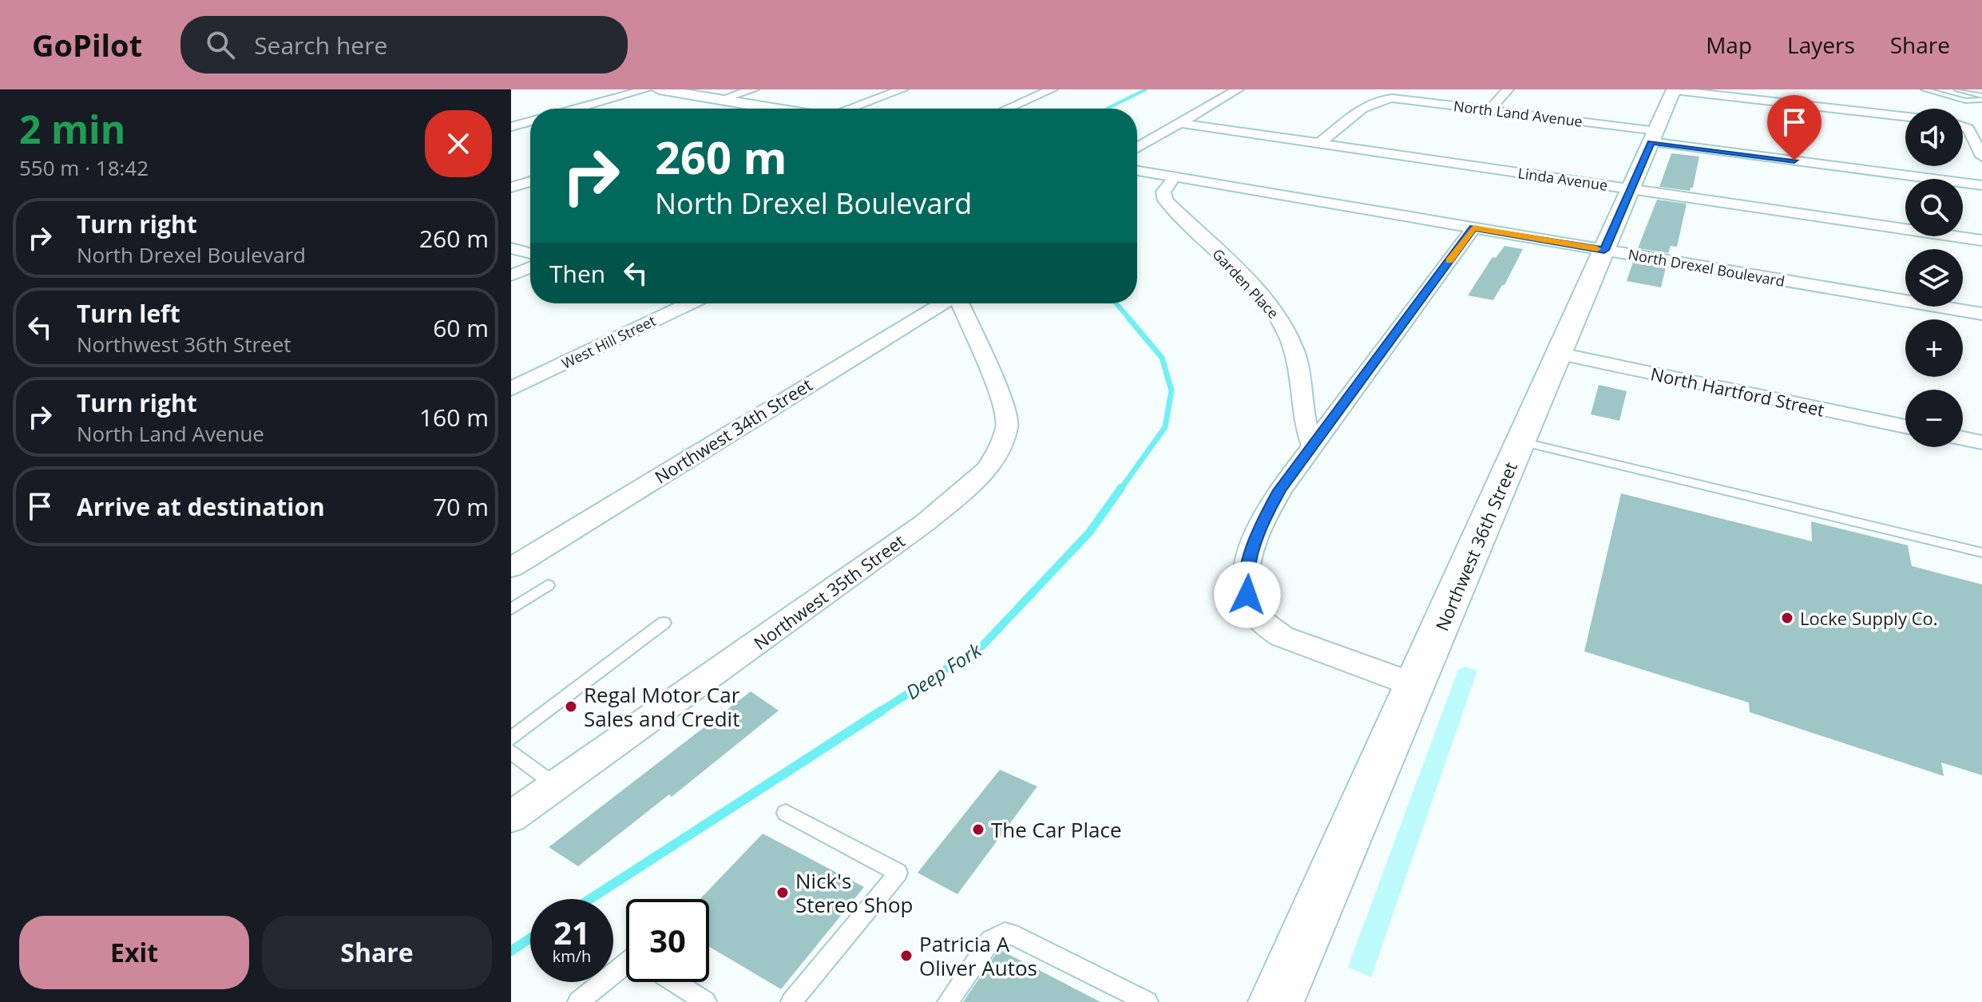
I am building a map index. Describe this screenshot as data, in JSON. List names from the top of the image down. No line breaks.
{"streets":{"main road":["Northwest 36th Street"],"street":["North Land Avenue","Linda Avenue","North Drexel Boulevard","Garden Place","West Hill Street","North Hartford Street","Northwest 34th Street","Northwest 35th Street"]},"crossings":[["North Land Avenue","Linda Avenue"],["North Land Avenue","Northwest 36th Street"],["Linda Avenue","Northwest 36th Street"],["North Drexel Boulevard","Garden Place"],["North Drexel Boulevard","Northwest 36th Street"],["North Hartford Street","Northwest 36th Street"]],"water":["Deep Fork"],"places":["Locke Supply Co.","Regal Motor Car Sales and Credit","The Car Place","Nick's Stereo Shop","Patricia A Oliver Autos"],"page":{"header":"GoPilot","search":"Search here","nav":["Map","Layers","Share"],"heading":["2 min","550 m · 18:42"],"map_buttons":["+","−"],"turn":["260 m","North Drexel Boulevard"],"list":[{"name":"Turn right","note":"North Drexel Boulevard","value":"260 m"},{"name":"Turn left","note":"Northwest 36th Street","value":"60 m"},{"name":"Turn right","note":"North Land Avenue","value":"160 m"},{"name":"Arrive at destination","value":"70 m"}],"then":"Then","speed":"21 km/h","limit":"30","buttons":["Exit","Share"]}}
